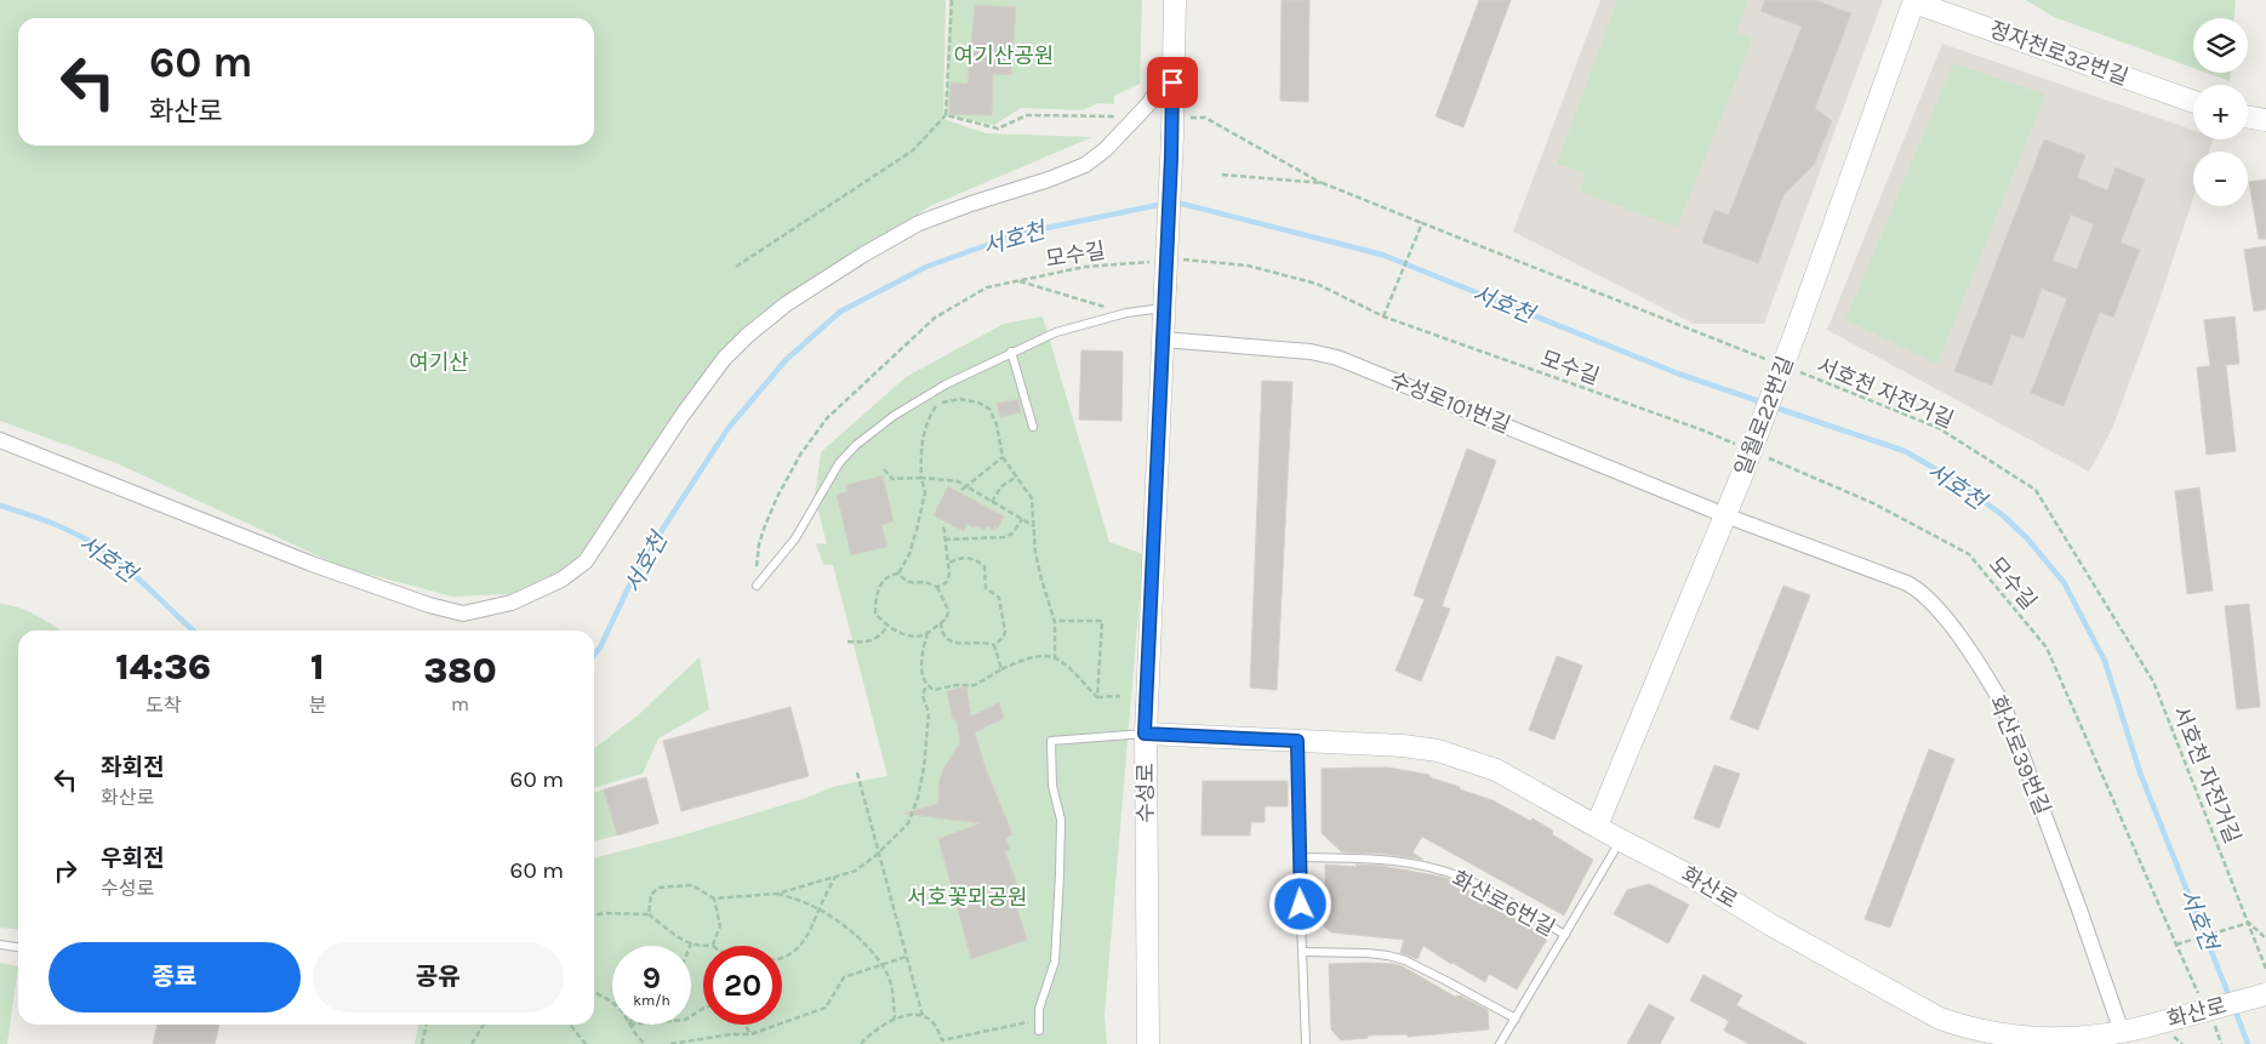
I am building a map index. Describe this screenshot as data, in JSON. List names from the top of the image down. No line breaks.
{"streets":{"street":["정자천로32번길","수성로101번길","일월로22번길","화산로39번길","수성로","화산로"],"lane":["화산로6번길"],"path":["모수길","서호천 자전거길"]},"crossings":[["정자천로32번길","일월로22번길"],["수성로101번길","일월로22번길"],["수성로101번길","화산로39번길"],["수성로101번길","수성로"],["일월로22번길","화산로39번길"],["일월로22번길","화산로"],["화산로39번길","화산로"],["수성로","화산로"],["화산로","화산로6번길"]],"water":["서호천"],"parks":["여기산공원","여기산","서호꽃뫼공원"],"page":{"map_buttons":["+","−"],"turn":["60 m","화산로"],"eta":["14:36","도착","1","분","380","m"],"list":[{"name":"좌회전","note":"화산로","value":"60 m"},{"name":"우회전","note":"수성로","value":"60 m"}],"buttons":["종료","공유"],"speed":"9 km/h","limit":"20"}}
